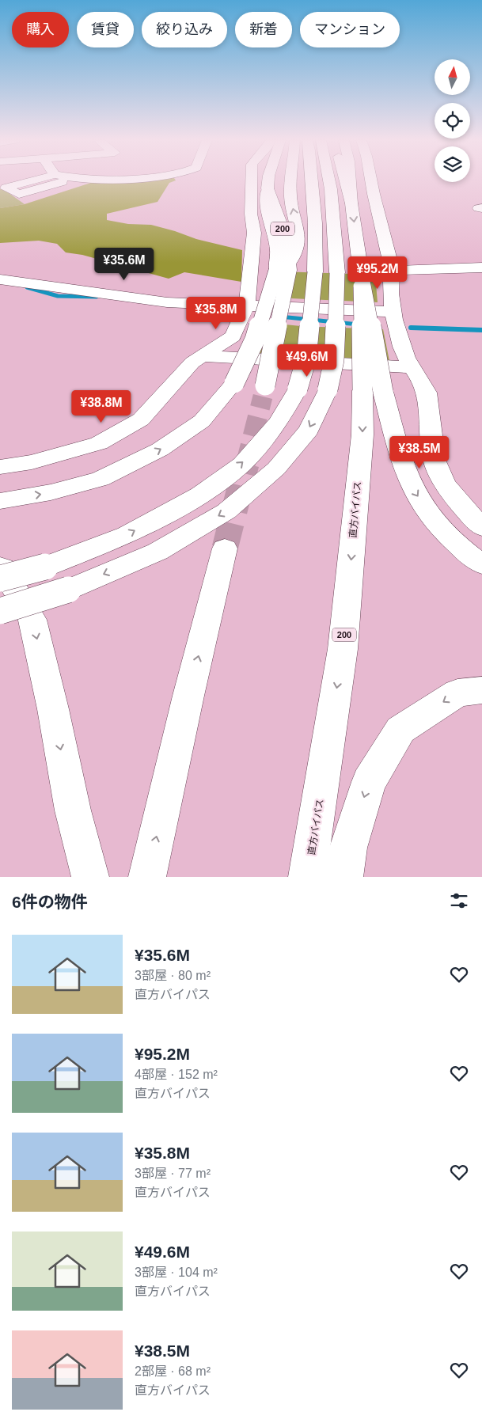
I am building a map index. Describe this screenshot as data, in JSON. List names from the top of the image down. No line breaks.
{"streets":{"main road":["200","直方バイパス"]},"north":"top","page":{"chip":["購入","賃貸","絞り込み","新着","マンション"],"price":["¥35.6M","¥95.2M","¥35.8M","¥49.6M","¥38.8M","¥38.5M"],"heading":"6件の物件","list":[{"name":"¥35.6M","note":"3部屋 · 80 m² · 直方バイパス"},{"name":"¥95.2M","note":"4部屋 · 152 m² · 直方バイパス"},{"name":"¥35.8M","note":"3部屋 · 77 m² · 直方バイパス"},{"name":"¥49.6M","note":"3部屋 · 104 m² · 直方バイパス"},{"name":"¥38.5M","note":"2部屋 · 68 m² · 直方バイパス"}]}}
